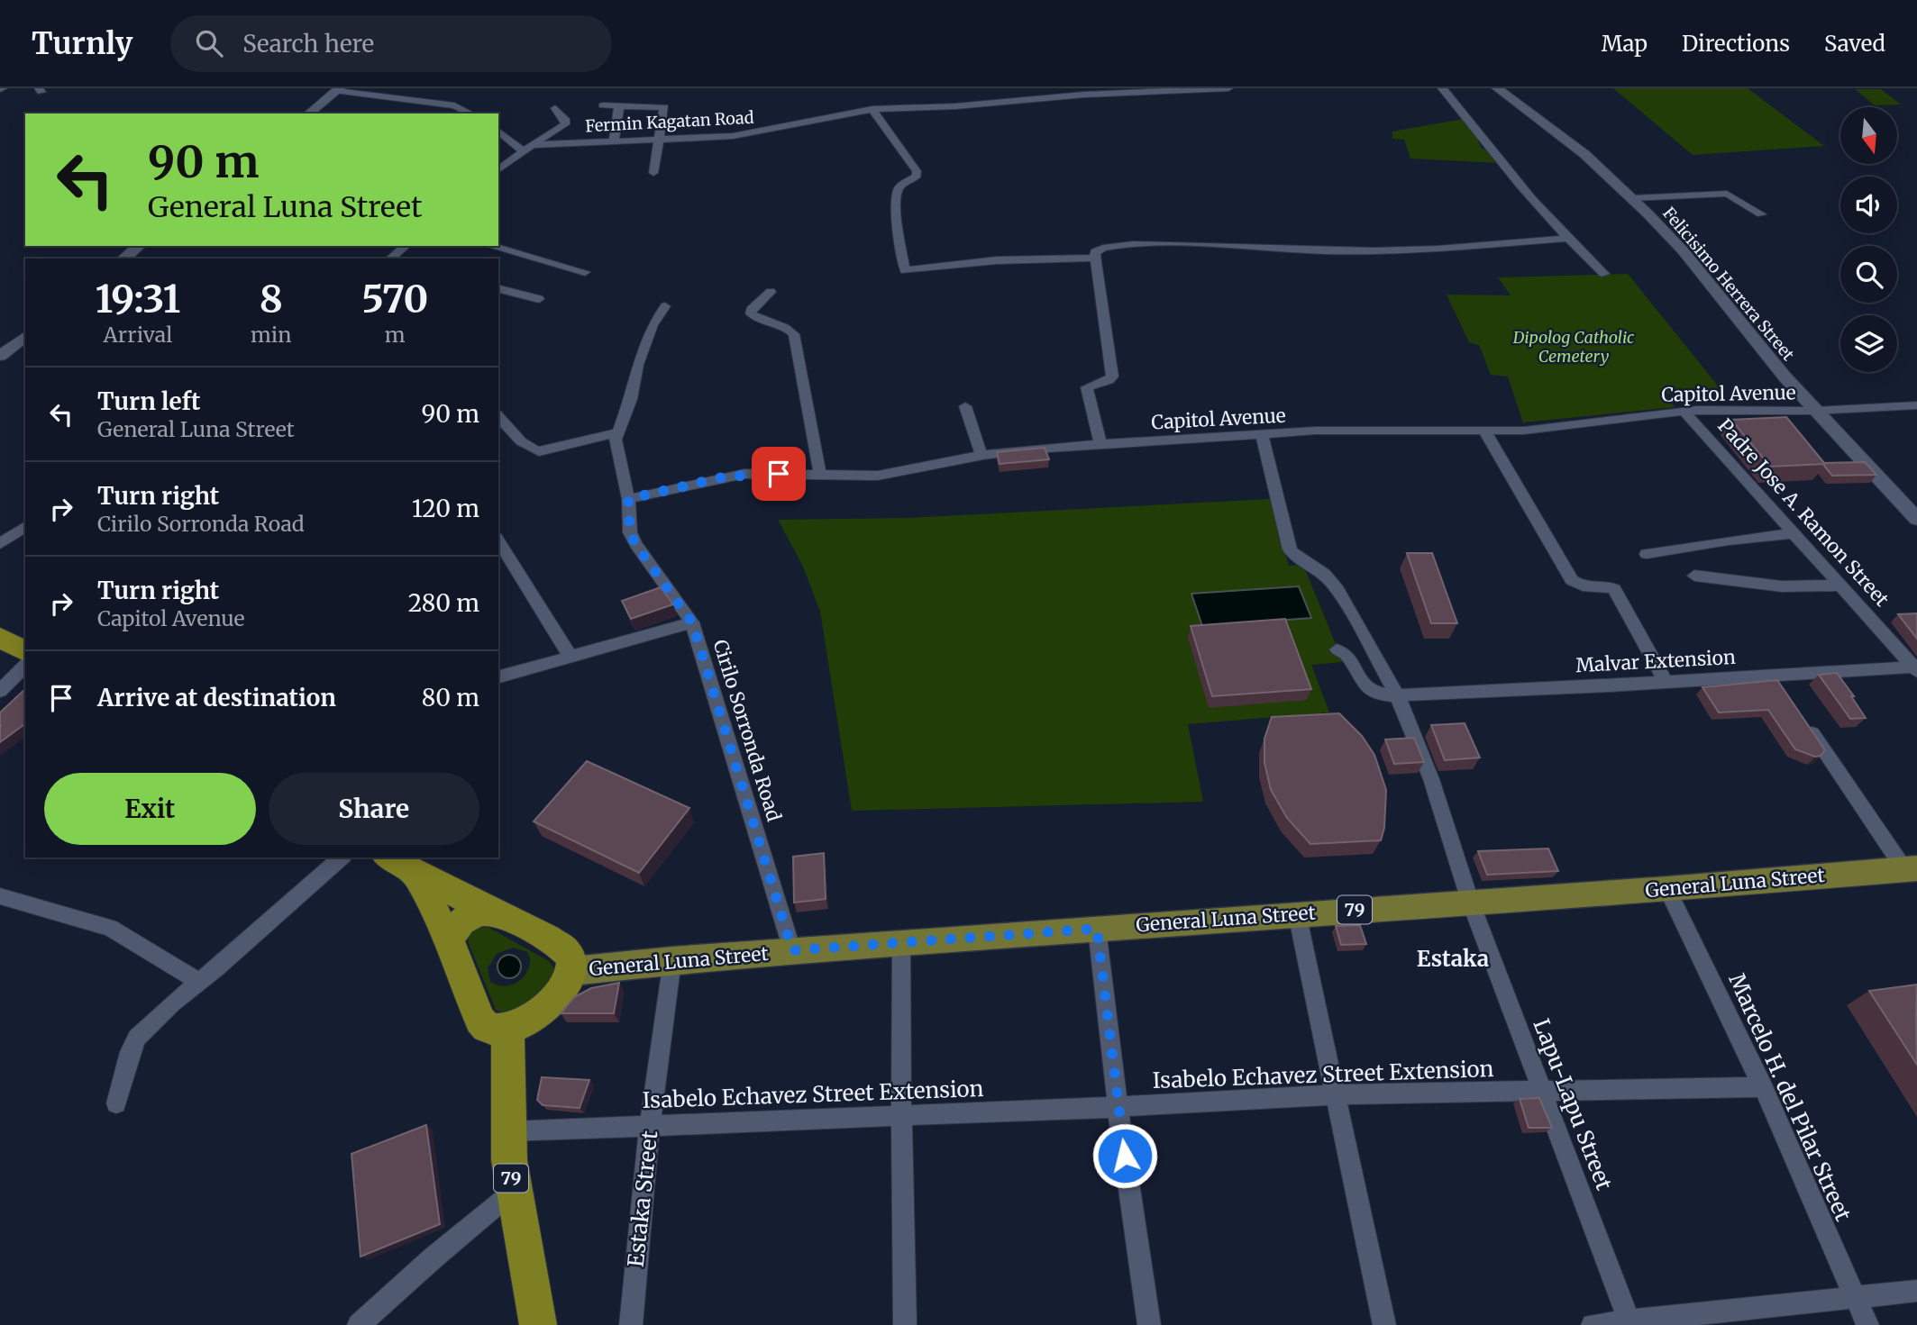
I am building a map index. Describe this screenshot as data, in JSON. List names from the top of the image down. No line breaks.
{"streets":{"highway":["79"],"main road":["General Luna Street"],"street":["Fermin Kagatan Road","Felicisimo Herrera Street","Capitol Avenue","Padre Jose A. Ramon Street","Malvar Extension","Cirilo Sorronda Road","Isabelo Echavez Street Extension","Marcelo H. del Pilar Street","Lapu-Lapu Street","Estaka Street"]},"crossings":[["Felicisimo Herrera Street","Capitol Avenue"],["Capitol Avenue","Padre Jose A. Ramon Street"],["Capitol Avenue","Cirilo Sorronda Road"],["Capitol Avenue","Lapu-Lapu Street"],["Padre Jose A. Ramon Street","Malvar Extension"],["Malvar Extension","Lapu-Lapu Street"],["Cirilo Sorronda Road","General Luna Street"],["General Luna Street","79"],["General Luna Street","Marcelo H. del Pilar Street"],["General Luna Street","Lapu-Lapu Street"],["General Luna Street","Estaka Street"],["79","Isabelo Echavez Street Extension"],["Isabelo Echavez Street Extension","Marcelo H. del Pilar Street"],["Isabelo Echavez Street Extension","Lapu-Lapu Street"],["Isabelo Echavez Street Extension","Estaka Street"]],"districts":["Estaka"],"parks":["Dipolog Catholic Cemetery"],"north":"bottom","page":{"header":"Turnly","search":"Search here","nav":["Map","Directions","Saved"],"turn":["90 m","General Luna Street"],"eta":["19:31","Arrival","8","min","570","m"],"list":[{"name":"Turn left","note":"General Luna Street","value":"90 m"},{"name":"Turn right","note":"Cirilo Sorronda Road","value":"120 m"},{"name":"Turn right","note":"Capitol Avenue","value":"280 m"},{"name":"Arrive at destination","value":"80 m"}],"buttons":["Exit","Share"]}}
